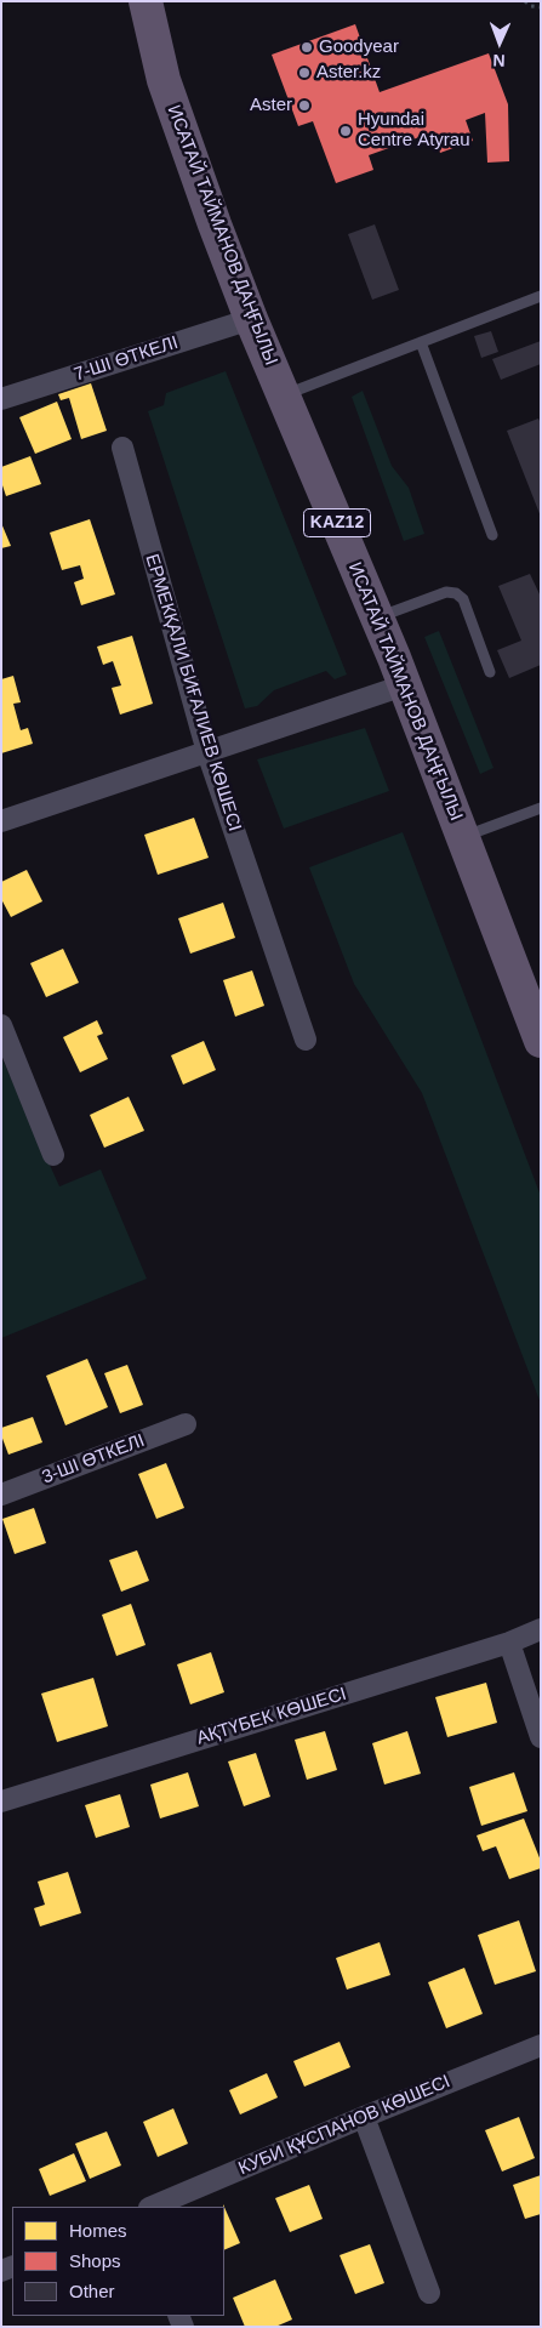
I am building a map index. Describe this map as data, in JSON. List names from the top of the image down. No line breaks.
{"streets":{"main road":["ИСАТАЙ ТАЙМАНОВ ДАҢҒЫЛЫ","KAZ12"],"street":["7-ШI ӨТКЕЛI","ЕРМЕКҚАЛИ БИҒАЛИЕВ КӨШЕСІ","3-ШI ӨТКЕЛI","АҚТҮБЕК КӨШЕСI","КУБИ ҚҰСПАНОВ КӨШЕСI"]},"crossings":[["ИСАТАЙ ТАЙМАНОВ ДАҢҒЫЛЫ","7-ШI ӨТКЕЛI"]],"places":["Goodyear","Aster.kz","Aster","Hyundai Centre Atyrau"],"legend":["Homes","Shops","Other"],"north":"bottom"}
